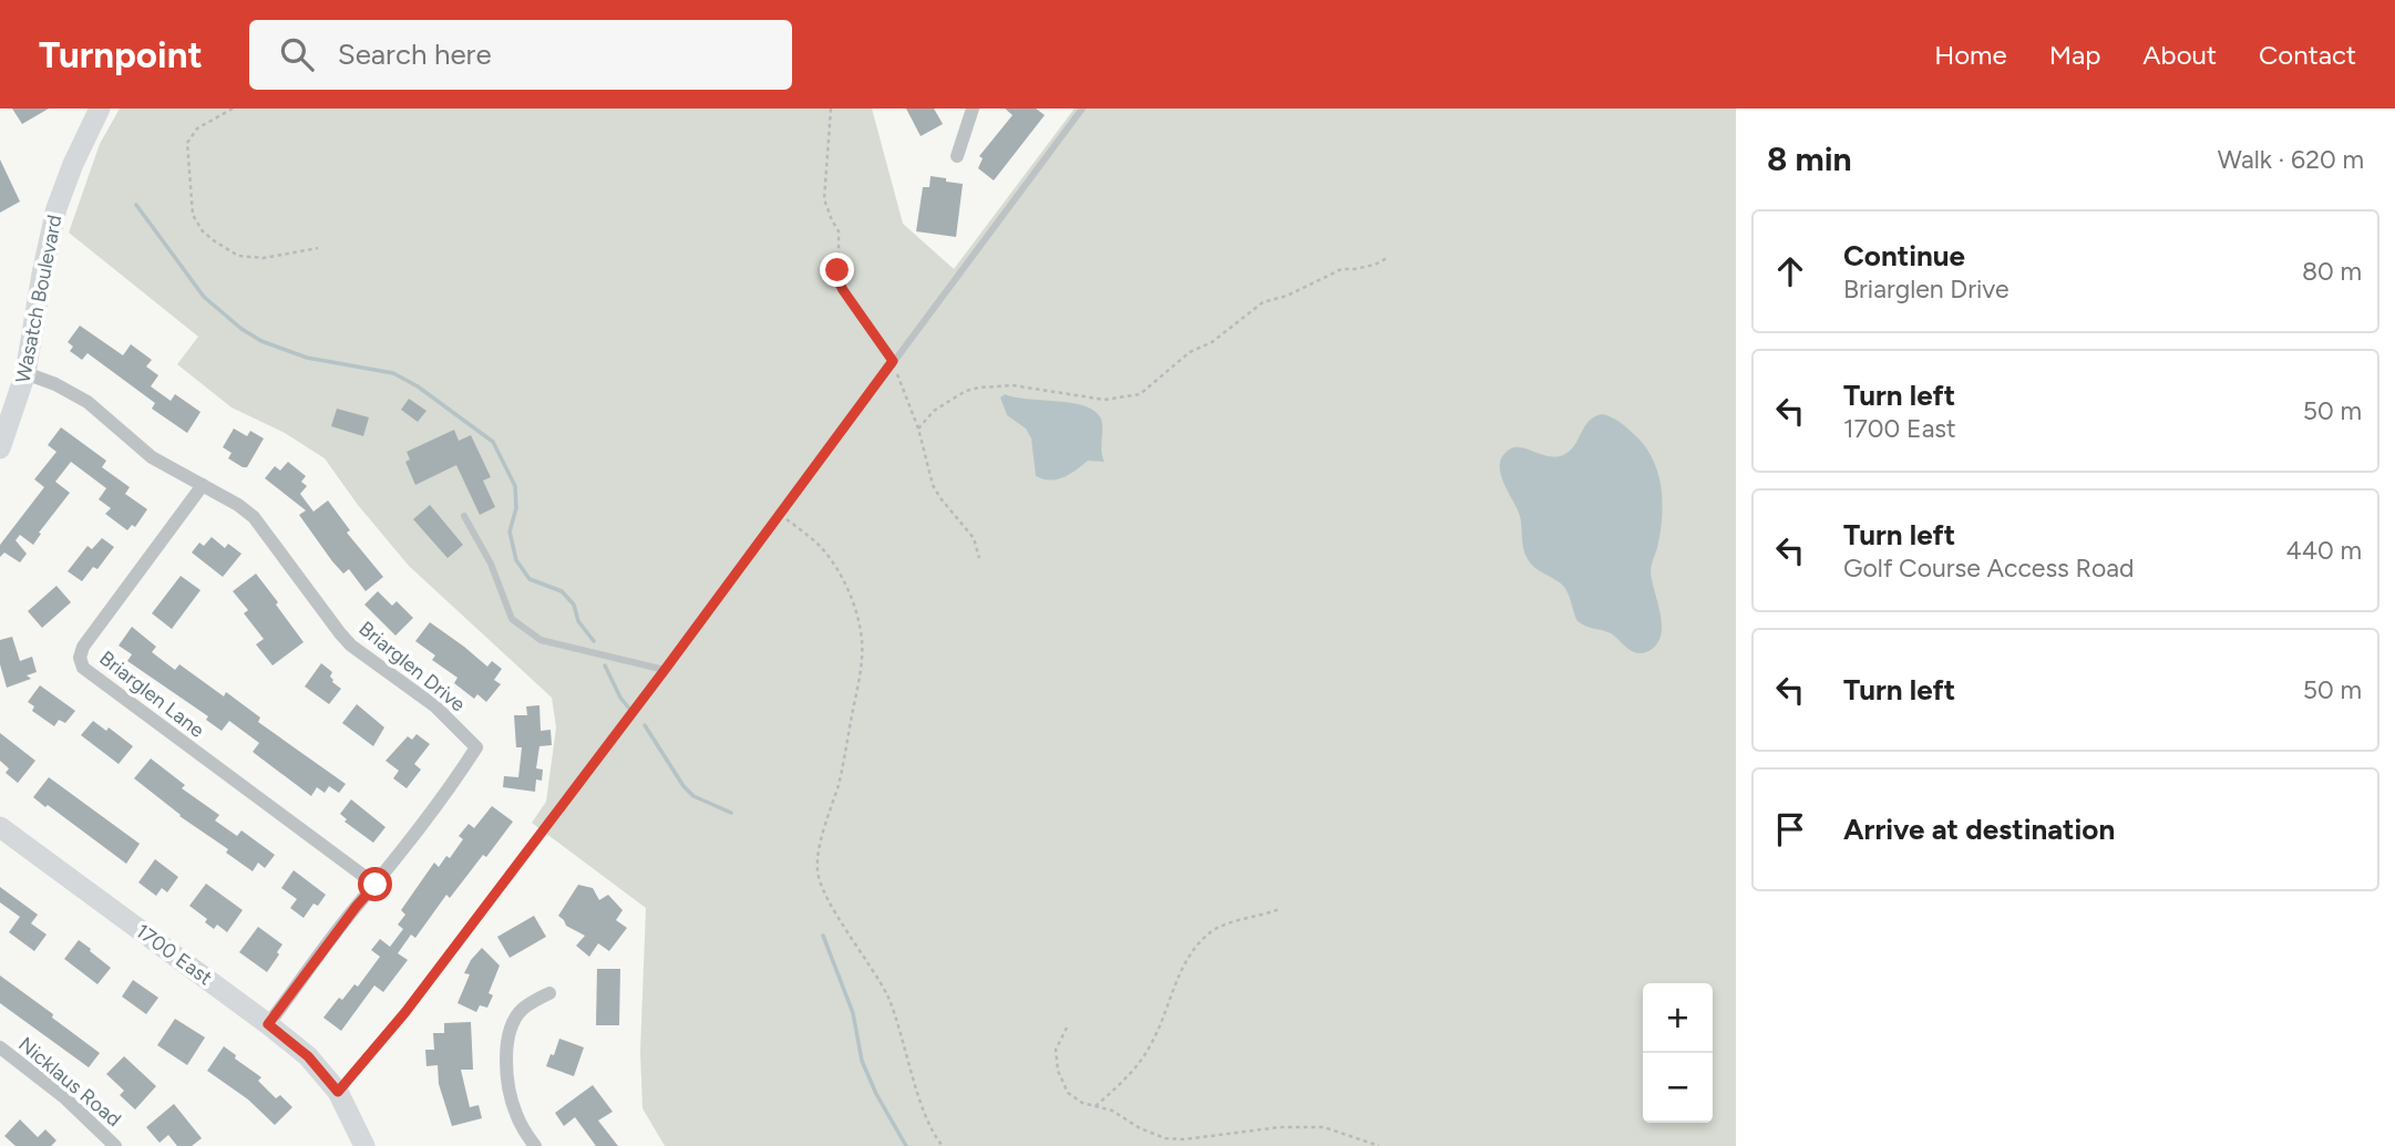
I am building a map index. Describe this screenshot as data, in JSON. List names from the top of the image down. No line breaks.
{"streets":{"main road":["Wasatch Boulevard","1700 East"],"street":["Briarglen Drive","Briarglen Lane","Nicklaus Road"]},"crossings":[["Wasatch Boulevard","Briarglen Drive"],["Briarglen Drive","Briarglen Lane"],["Briarglen Drive","1700 East"]],"page":{"header":"Turnpoint","search":"Search here","nav":["Home","Map","About","Contact"],"heading":["8 min","Walk · 620 m"],"list":[["Continue","Briarglen Drive","80 m"],["Turn left","1700 East","50 m"],["Turn left","Golf Course Access Road","440 m"],["Turn left","50 m"],"Arrive at destination"],"map_buttons":["+","−"]}}
